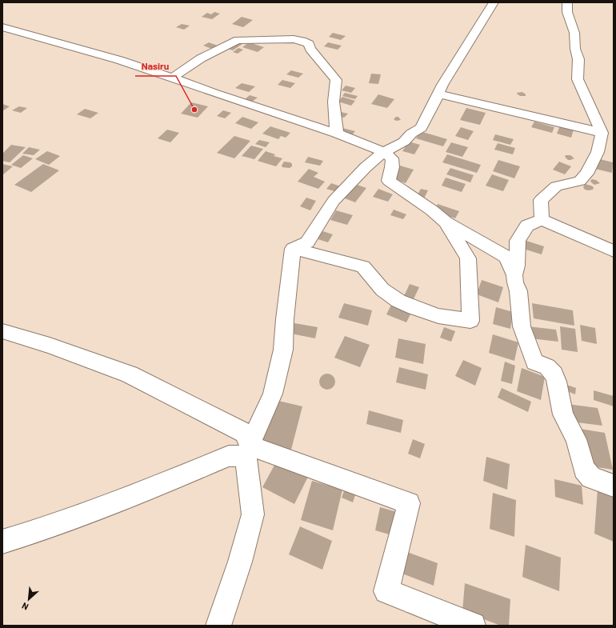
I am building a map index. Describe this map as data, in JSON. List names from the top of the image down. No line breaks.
{"places":["Nasiru"],"north":"bottom left"}
